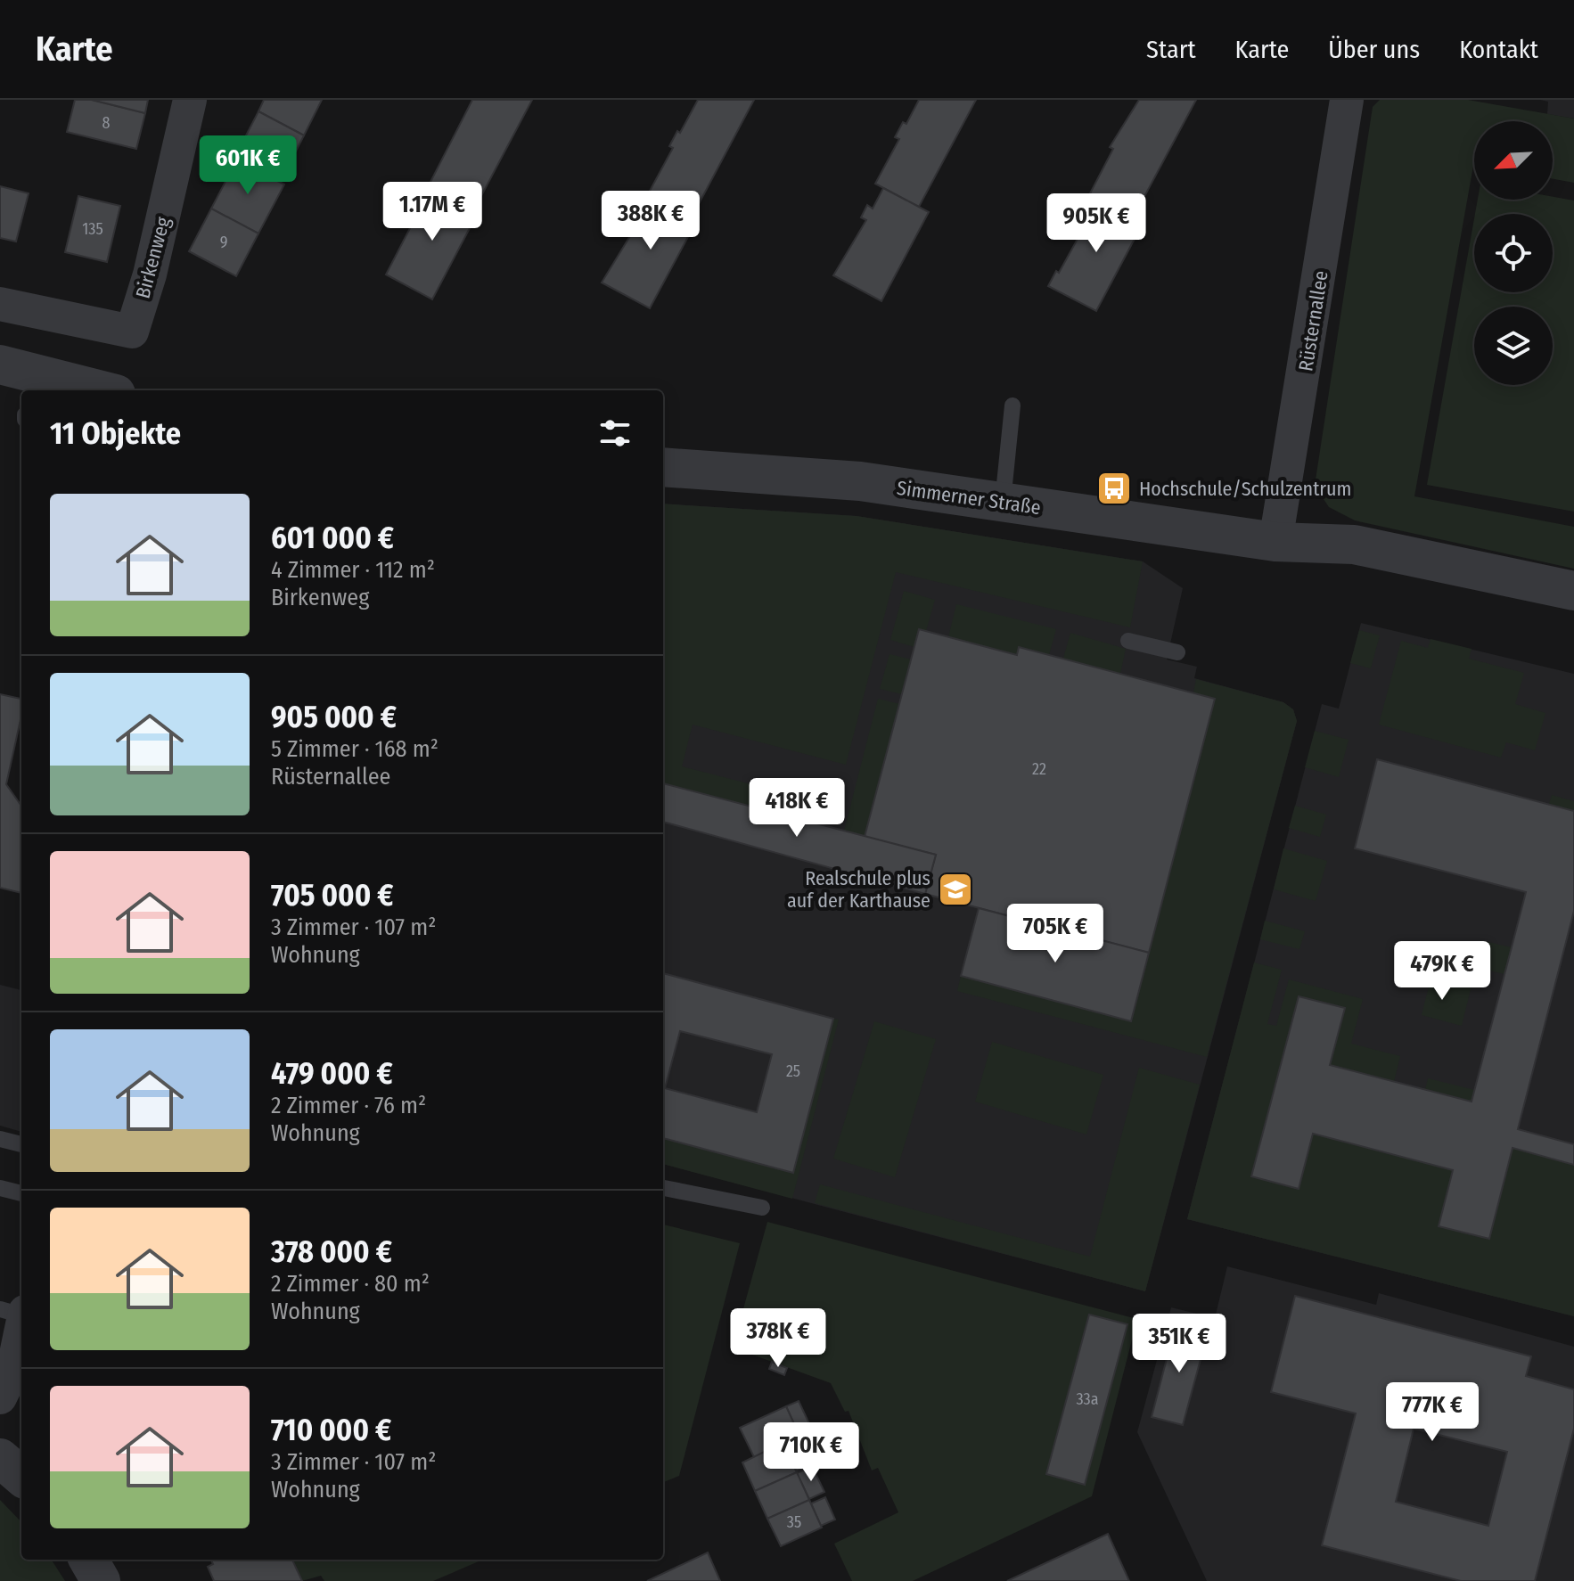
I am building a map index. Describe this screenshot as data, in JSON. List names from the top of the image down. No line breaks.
{"streets":{"street":["Birkenweg","Rüsternallee","Simmerner Straße"]},"crossings":[["Rüsternallee","Simmerner Straße"]],"places":{"bus stop":["Hochschule/Schulzentrum"],"school or university":["Realschule plus auf der Karthause"]},"house_numbers":["8","135","9","22","25","33a","35"],"north":"bottom left","page":{"header":"Karte","nav":["Start","Karte","Über uns","Kontakt"],"price":["601K €","1.17M €","388K €","905K €","418K €","705K €","479K €","378K €","351K €","777K €","710K €"],"heading":"11 Objekte","list":[{"name":"601 000 €","note":"4 Zimmer · 112 m² · Birkenweg"},{"name":"905 000 €","note":"5 Zimmer · 168 m² · Rüsternallee"},{"name":"705 000 €","note":"3 Zimmer · 107 m² · Wohnung"},{"name":"479 000 €","note":"2 Zimmer · 76 m² · Wohnung"},{"name":"378 000 €","note":"2 Zimmer · 80 m² · Wohnung"},{"name":"710 000 €","note":"3 Zimmer · 107 m² · Wohnung"}]}}
